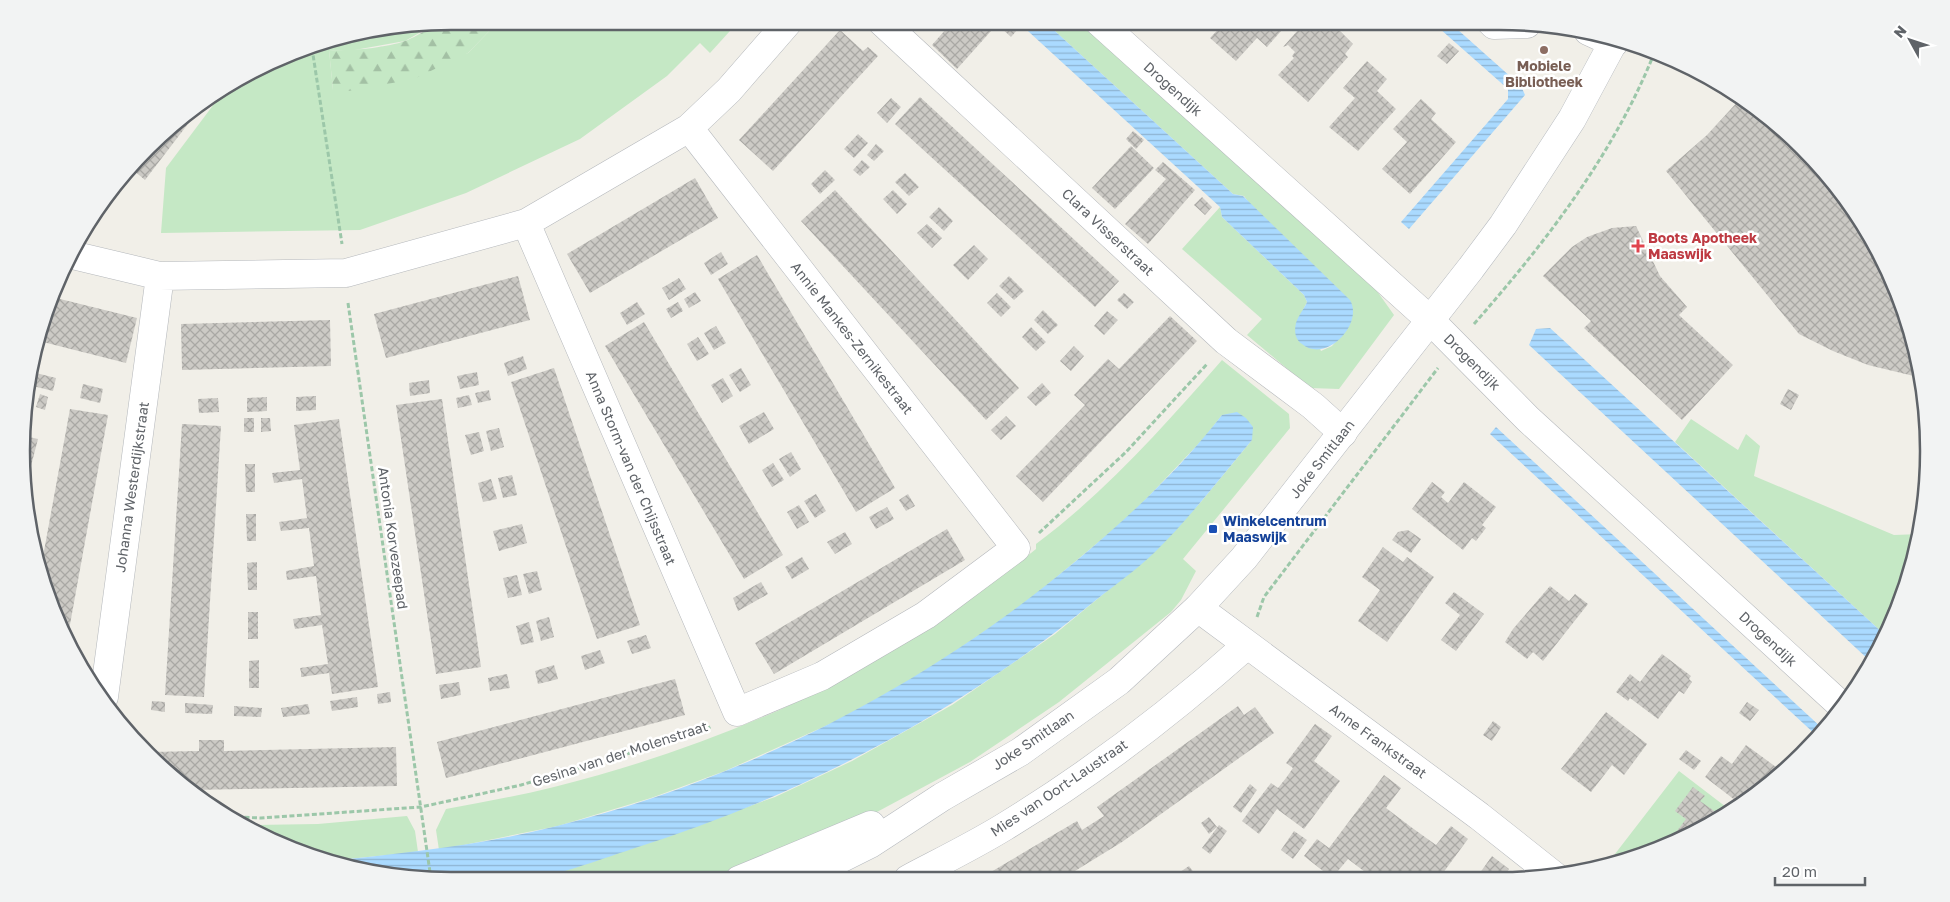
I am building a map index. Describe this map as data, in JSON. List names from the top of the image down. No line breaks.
{"streets":{"street":["Drogendijk","Clara Visserstraat","Annie Mankes-Zernikestraat","Joke Smitlaan","Anna Storm-van der Chijsstraat","Johanna Westerdijkstraat","Anne Frankstraat","Mies van Oort-Laustraat"],"path":["Antonia Korvezeepad","Gesina van der Molenstraat"]},"crossings":[["Drogendijk","Joke Smitlaan"],["Clara Visserstraat","Joke Smitlaan"],["Joke Smitlaan","Anne Frankstraat"],["Anna Storm-van der Chijsstraat","Gesina van der Molenstraat"],["Antonia Korvezeepad","Gesina van der Molenstraat"],["Anne Frankstraat","Mies van Oort-Laustraat"]],"places":{"other":["Mobiele Bibliotheek"],"health":["Boots Apotheek Maaswijk"],"transit":["Winkelcentrum Maaswijk"]},"scale_bar":"20 m","north":"top left"}
